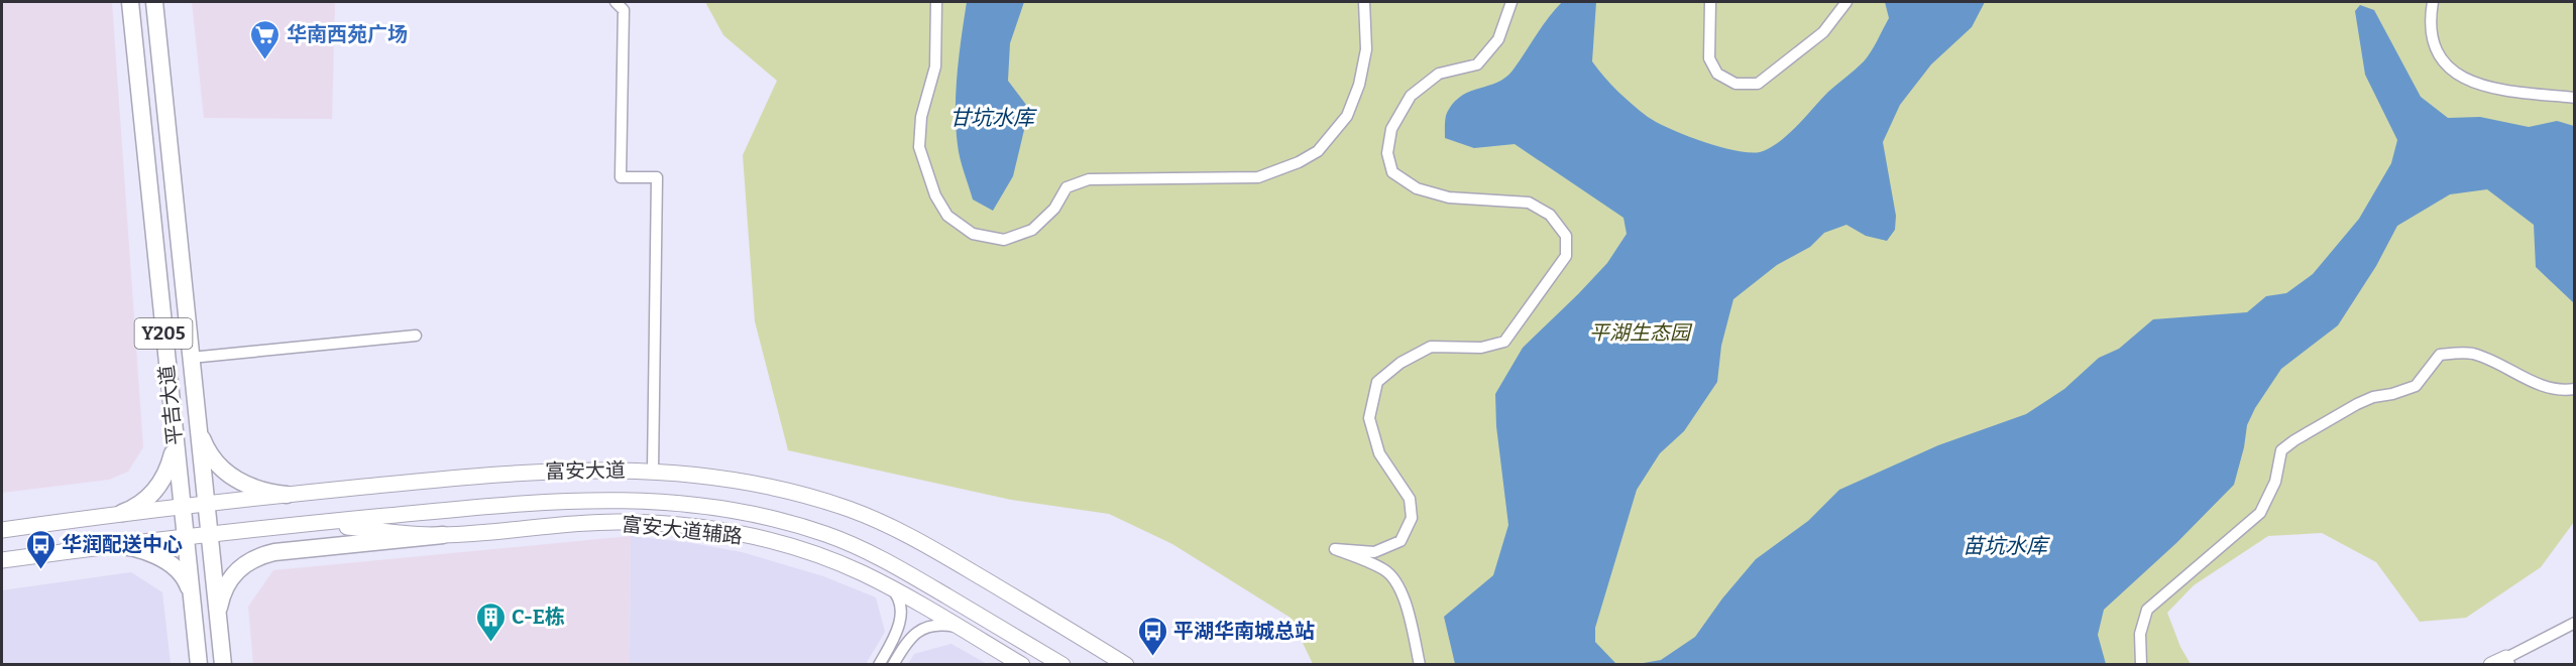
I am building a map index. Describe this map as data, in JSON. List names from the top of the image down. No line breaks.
{"streets":{"main road":["Y205","平吉大道","富安大道","富安大道辅路"]},"crossings":[["平吉大道","富安大道"],["富安大道","富安大道辅路"]],"water":["甘坑水库","苗坑水库"],"parks":["平湖生态园"],"places":{"supermarket":["华南西苑广场"],"bus stop":["华润配送中心","平湖华南城总站"],"building":["C-E栋"]}}
